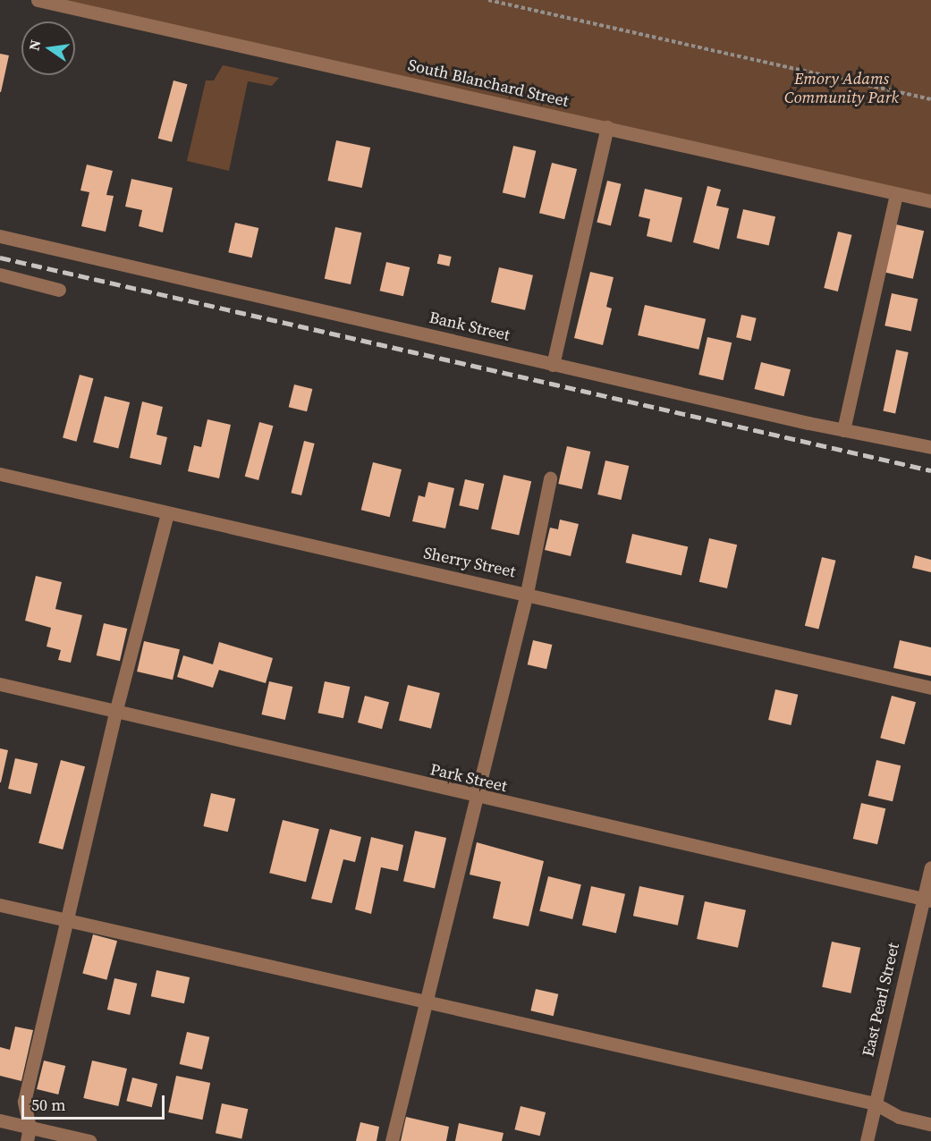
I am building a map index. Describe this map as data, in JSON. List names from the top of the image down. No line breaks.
{"streets":{"street":["South Blanchard Street","Bank Street","Sherry Street","Park Street","East Pearl Street"]},"crossings":[["Park Street","East Pearl Street"]],"parks":["Emory Adams Community Park"],"scale_bar":"50 m","north":"left"}
